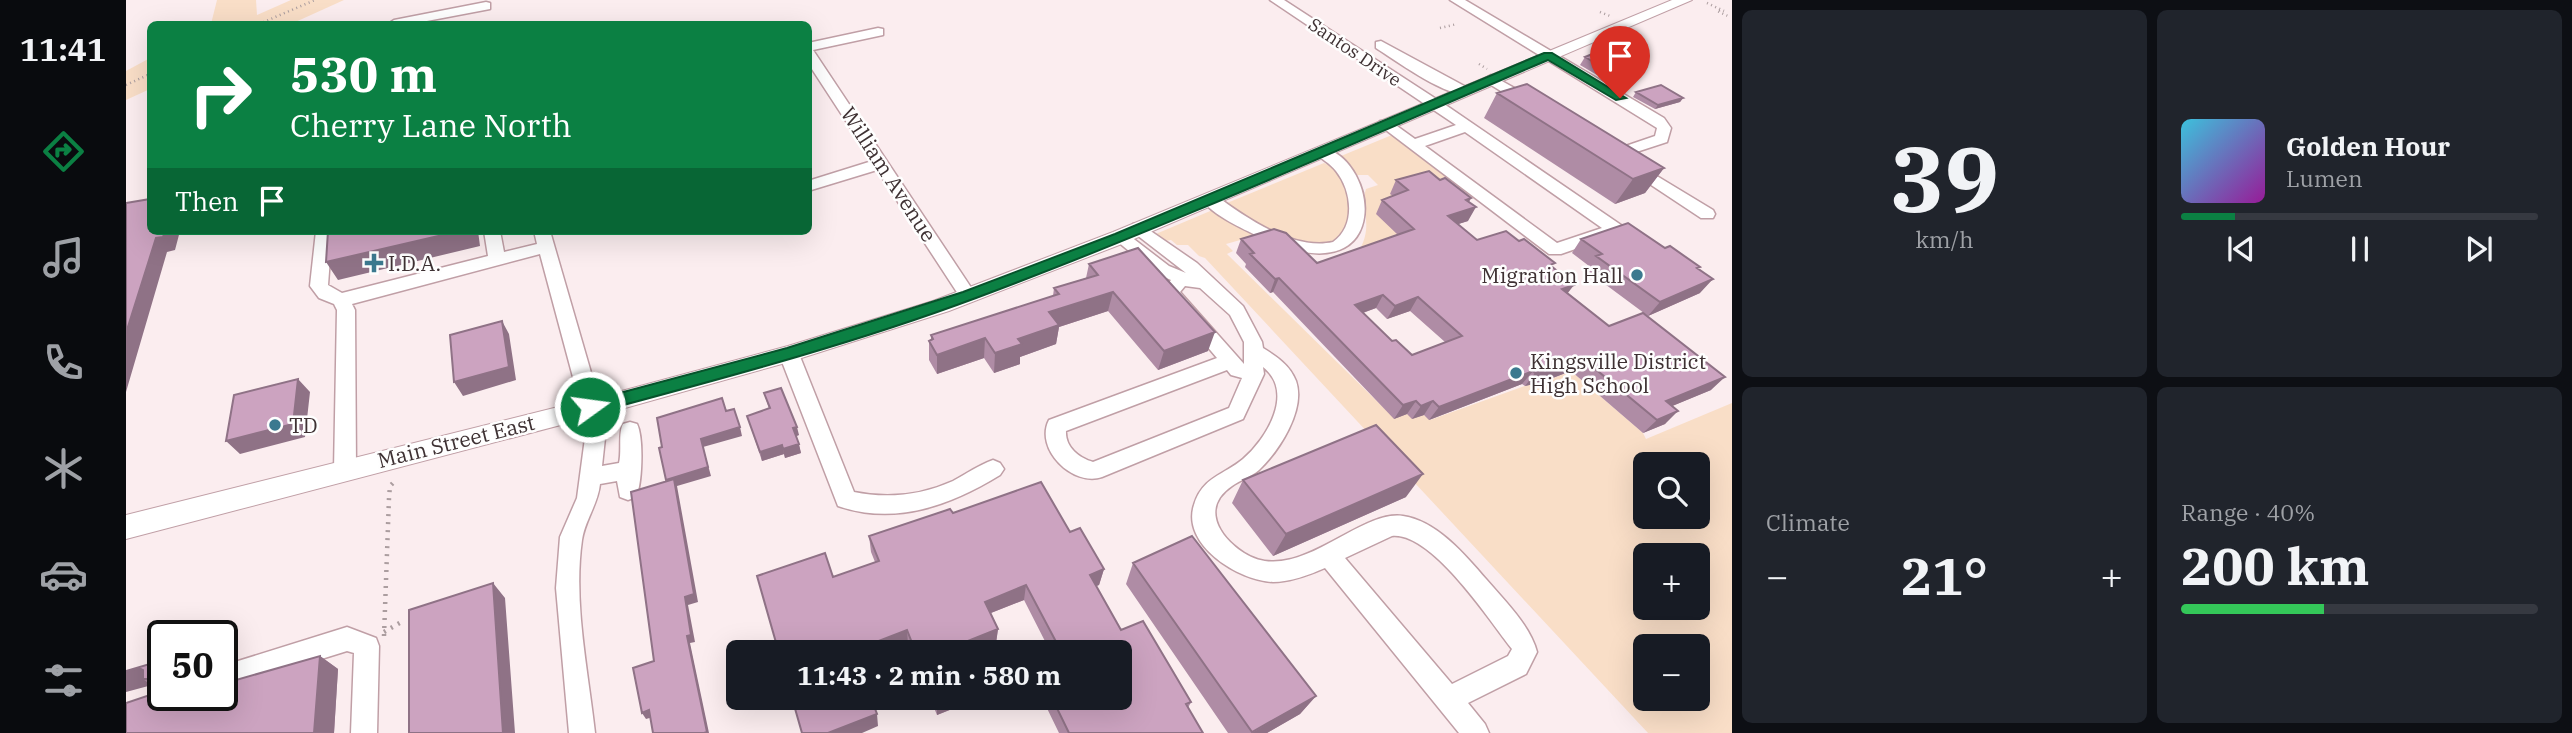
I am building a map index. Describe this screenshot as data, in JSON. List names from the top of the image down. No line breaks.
{"streets":{"main road":["Main Street East"],"street":["Santos Drive","William Avenue"]},"crossings":[["Santos Drive","Main Street East"],["William Avenue","Main Street East"]],"places":{"health":["I.D.A."],"other":["Migration Hall","Kingsville District High School","TD"]},"page":{"tabs":"11:41","tile":[["39","km/h"],"Climate",["Range · 40%","200 km"]],"turn":["530 m","Cherry Lane North"],"song":["Golden Hour","Lumen"],"then":"Then","map_buttons":["+","−"],"heat":["−","21°","+"],"limit":"50","trip":"11:43 · 2 min · 580 m"}}
